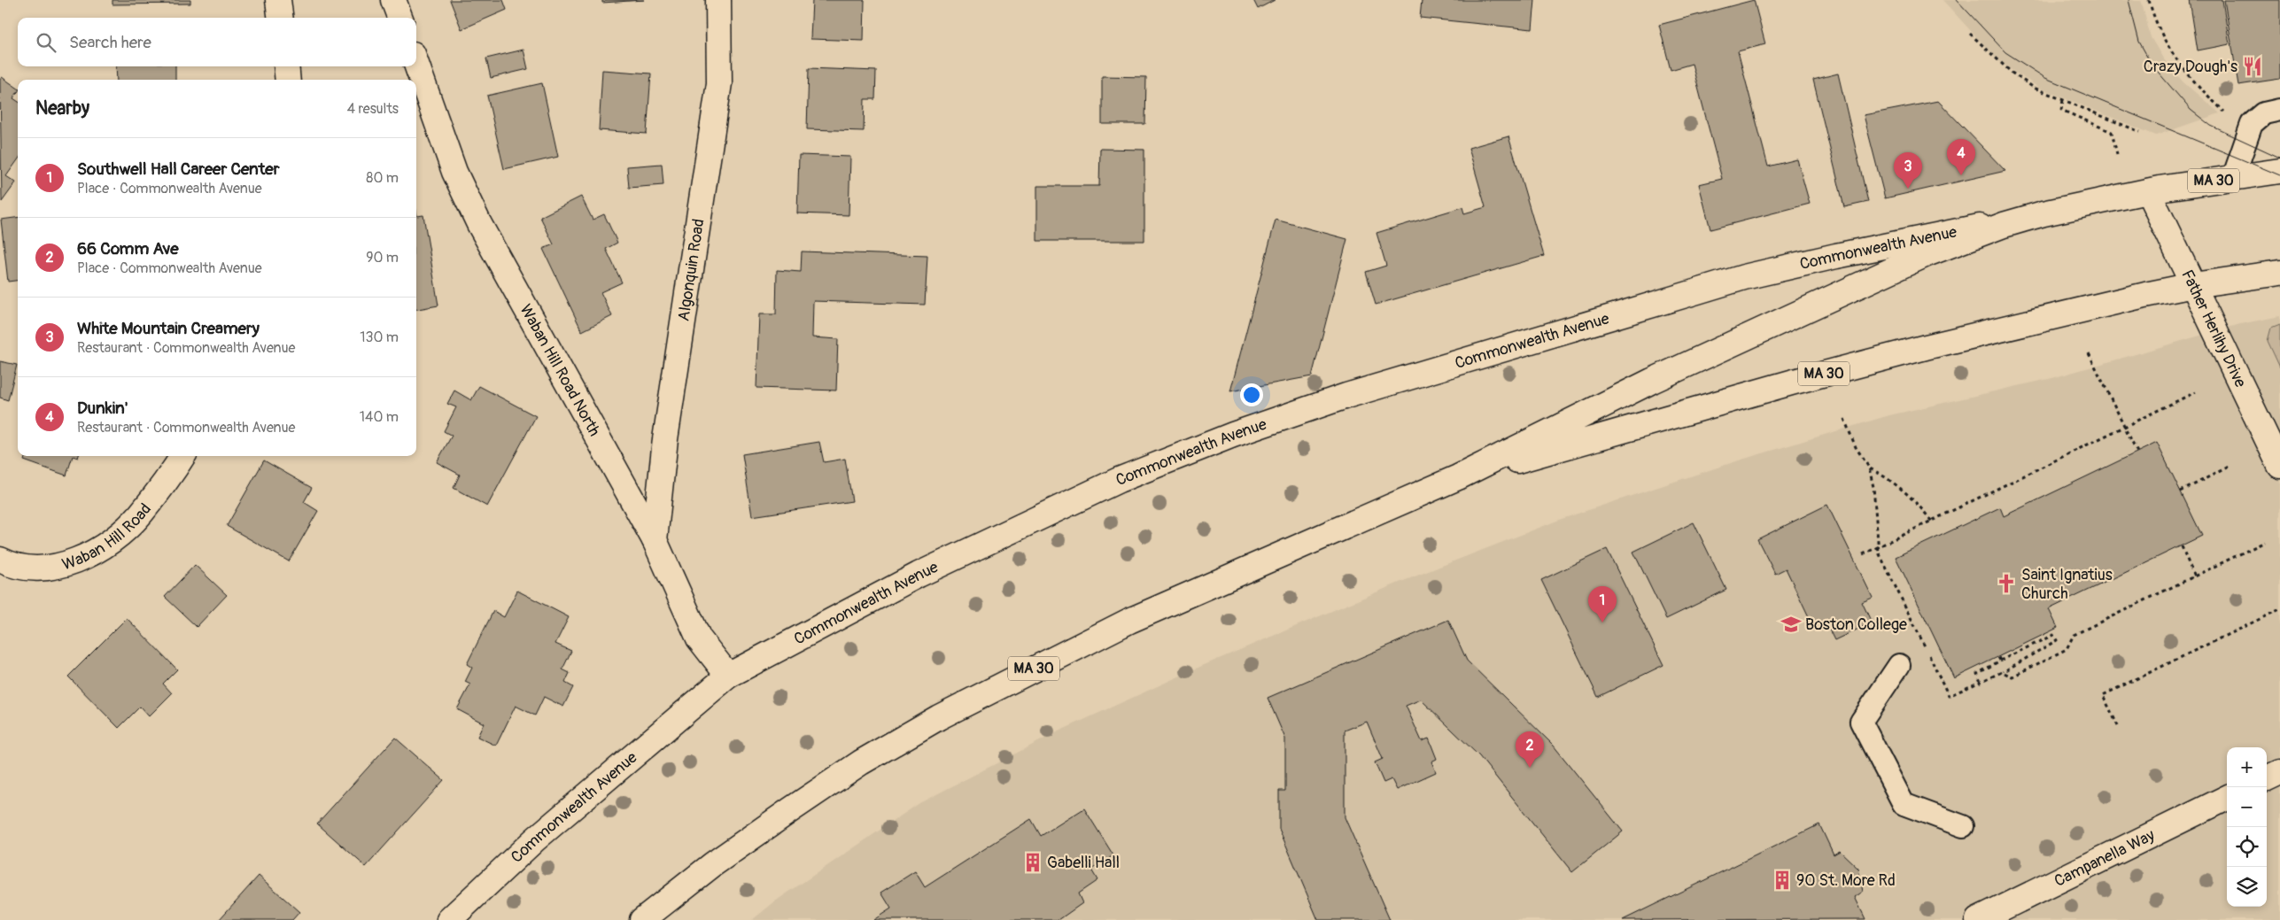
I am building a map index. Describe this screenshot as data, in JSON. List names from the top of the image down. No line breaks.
{"streets":{"street":["MA 30","Commonwealth Avenue","Algonquin Road","Father Herlihy Drive","Waban Hill Road North","Waban Hill Road","Campanella Way"]},"crossings":[["Commonwealth Avenue","Father Herlihy Drive"],["Commonwealth Avenue","Waban Hill Road North"],["Algonquin Road","Waban Hill Road North"]],"places":{"restaurant":["Crazy Dough's"],"church":["Saint Ignatius Church"],"school or university":["Boston College"],"building":["Gabelli Hall","90 St. More Rd"]},"page":{"search":"Search here","heading":["Nearby","4 results"],"list":[{"mark":"1","name":"Southwell Hall Career Center","note":"Place · Commonwealth Avenue","value":"80 m"},{"mark":"2","name":"66 Comm Ave","note":"Place · Commonwealth Avenue","value":"90 m"},{"mark":"3","name":"White Mountain Creamery","note":"Restaurant · Commonwealth Avenue","value":"130 m"},{"mark":"4","name":"Dunkin'","note":"Restaurant · Commonwealth Avenue","value":"140 m"}],"pins":["4","3","1","2"],"map_buttons":["+","−"]}}
